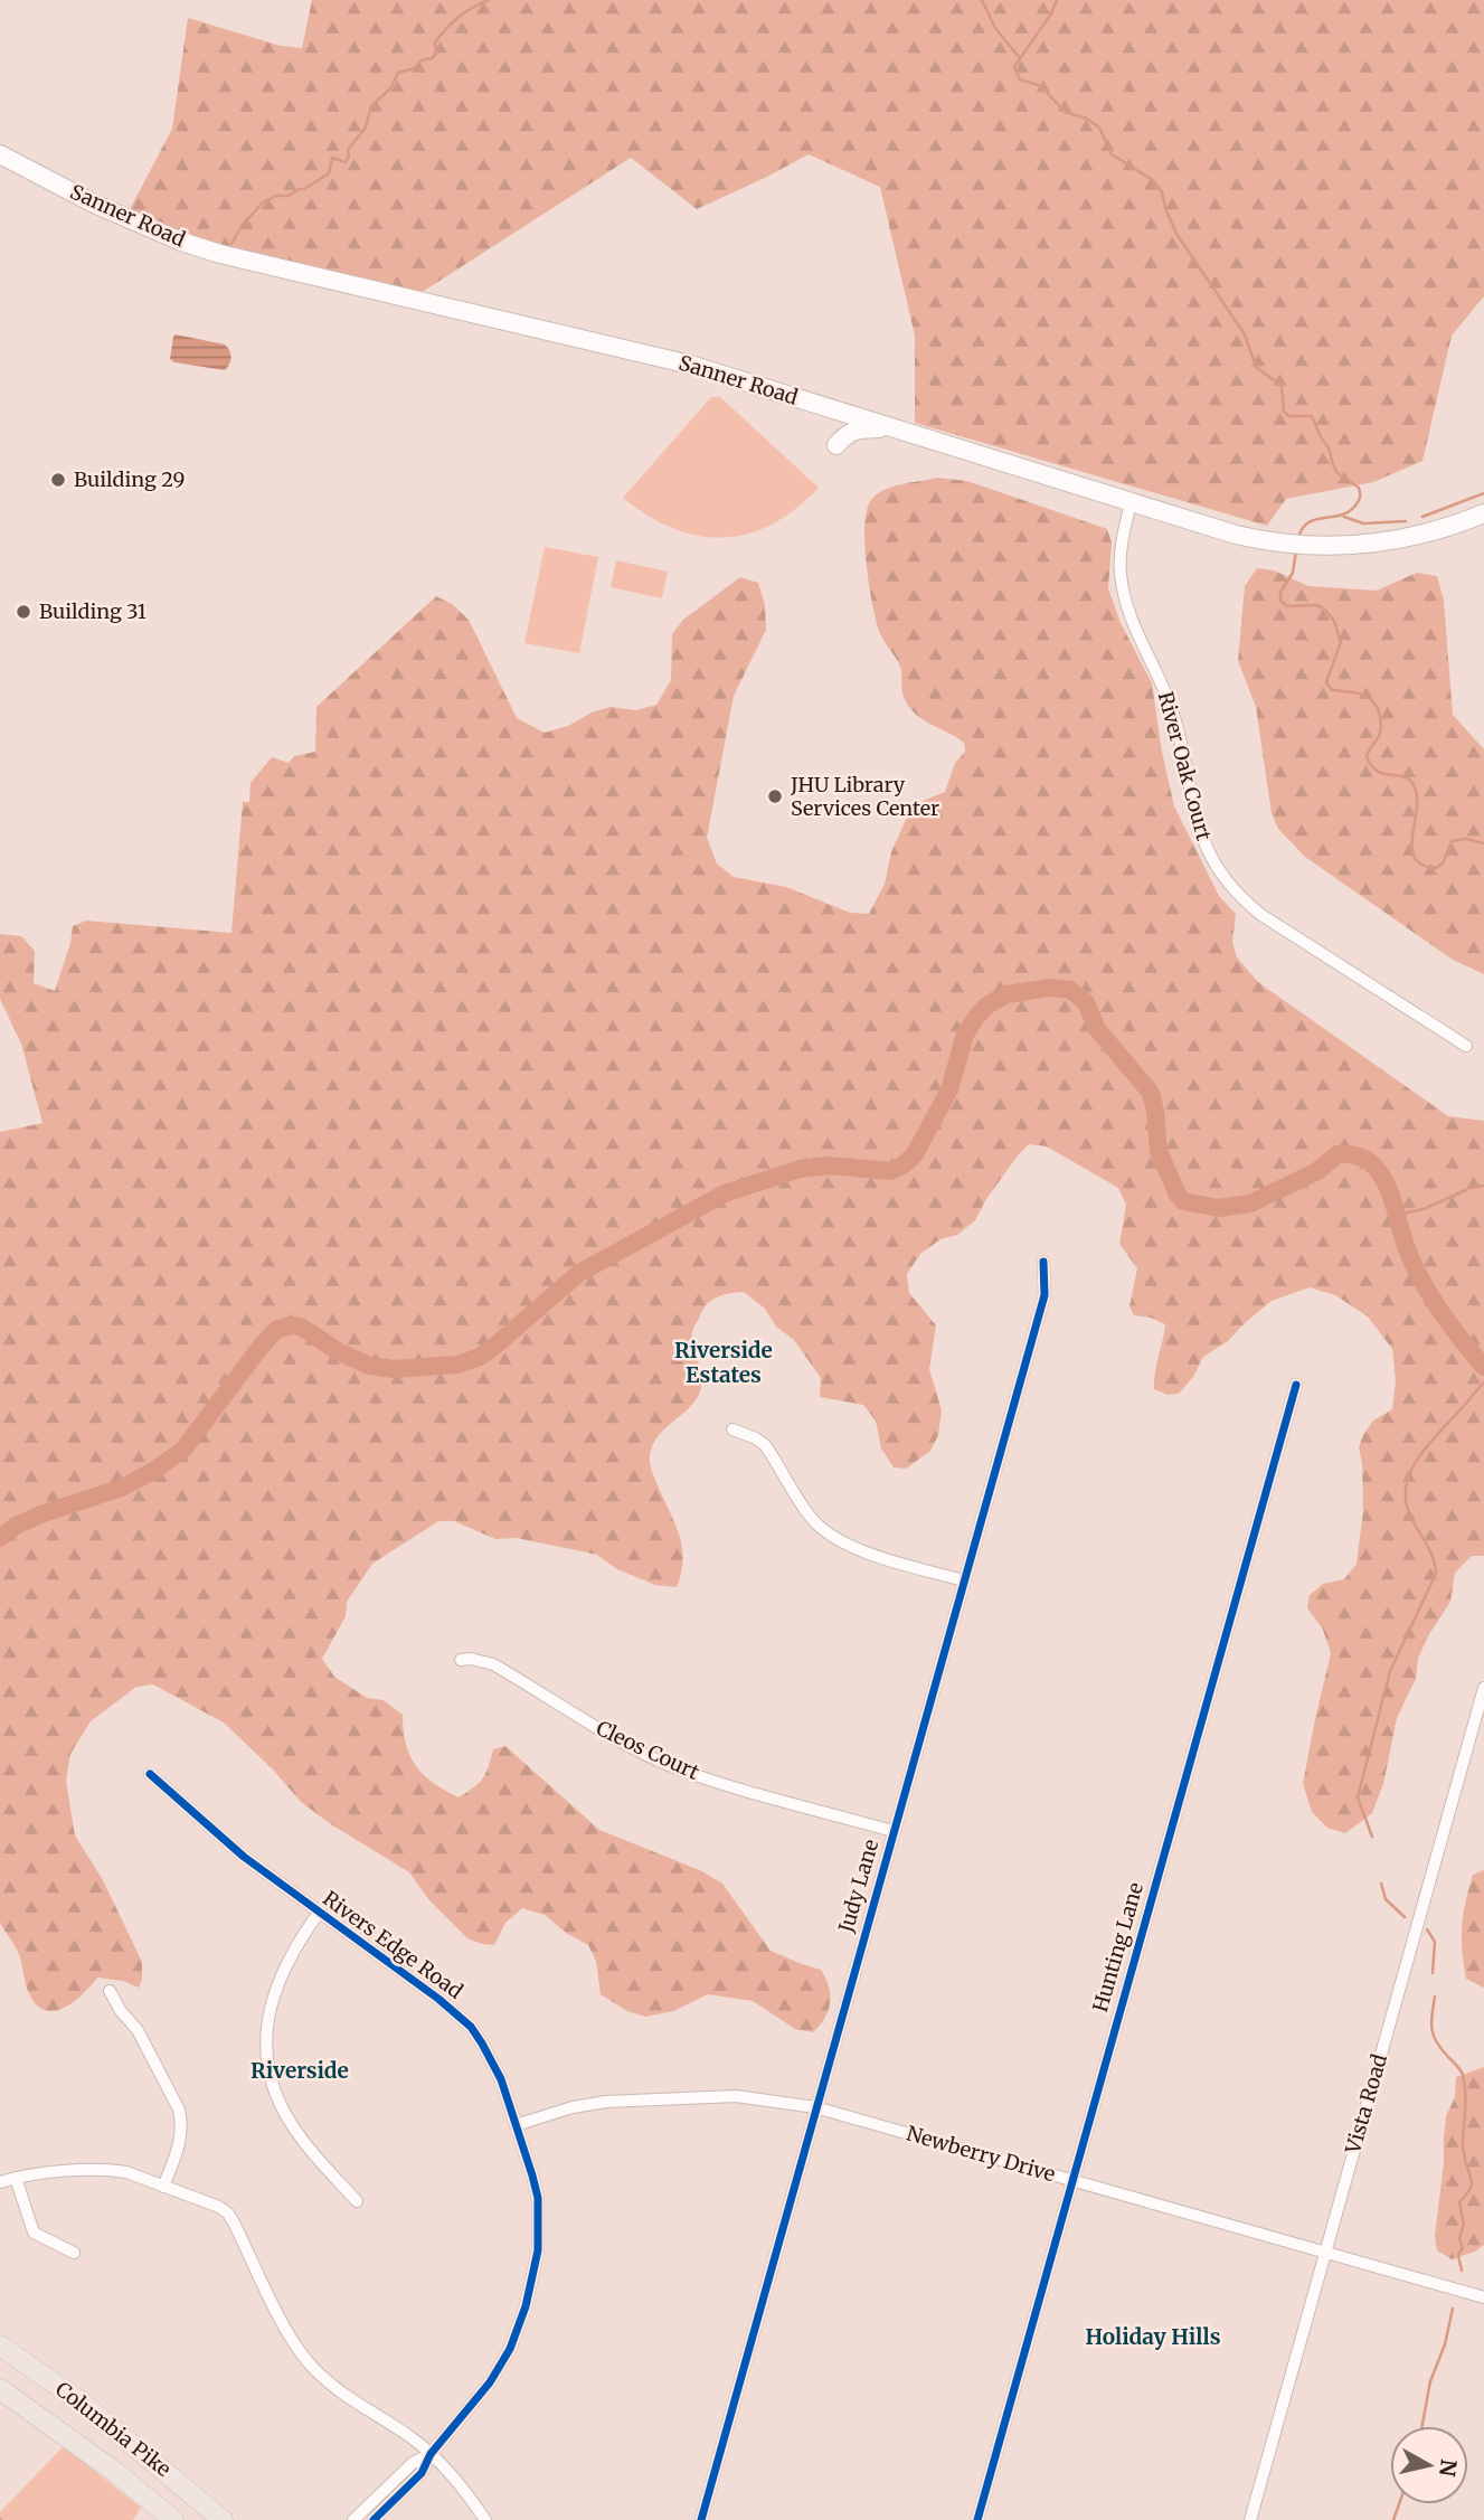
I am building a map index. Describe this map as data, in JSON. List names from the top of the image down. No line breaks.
{"streets":{"highway":["Columbia Pike"],"main road":["Sanner Road"],"street":["River Oak Court","Cleos Court","Judy Lane","Rivers Edge Road","Hunting Lane","Vista Road","Newberry Drive"]},"crossings":[["Sanner Road","River Oak Court"],["Cleos Court","Judy Lane"],["Judy Lane","Newberry Drive"],["Rivers Edge Road","Newberry Drive"],["Hunting Lane","Newberry Drive"],["Vista Road","Newberry Drive"]],"districts":["Riverside Estates","Riverside","Holiday Hills"],"places":["Building 29","Building 31","JHU Library Services Center"],"north":"right"}
